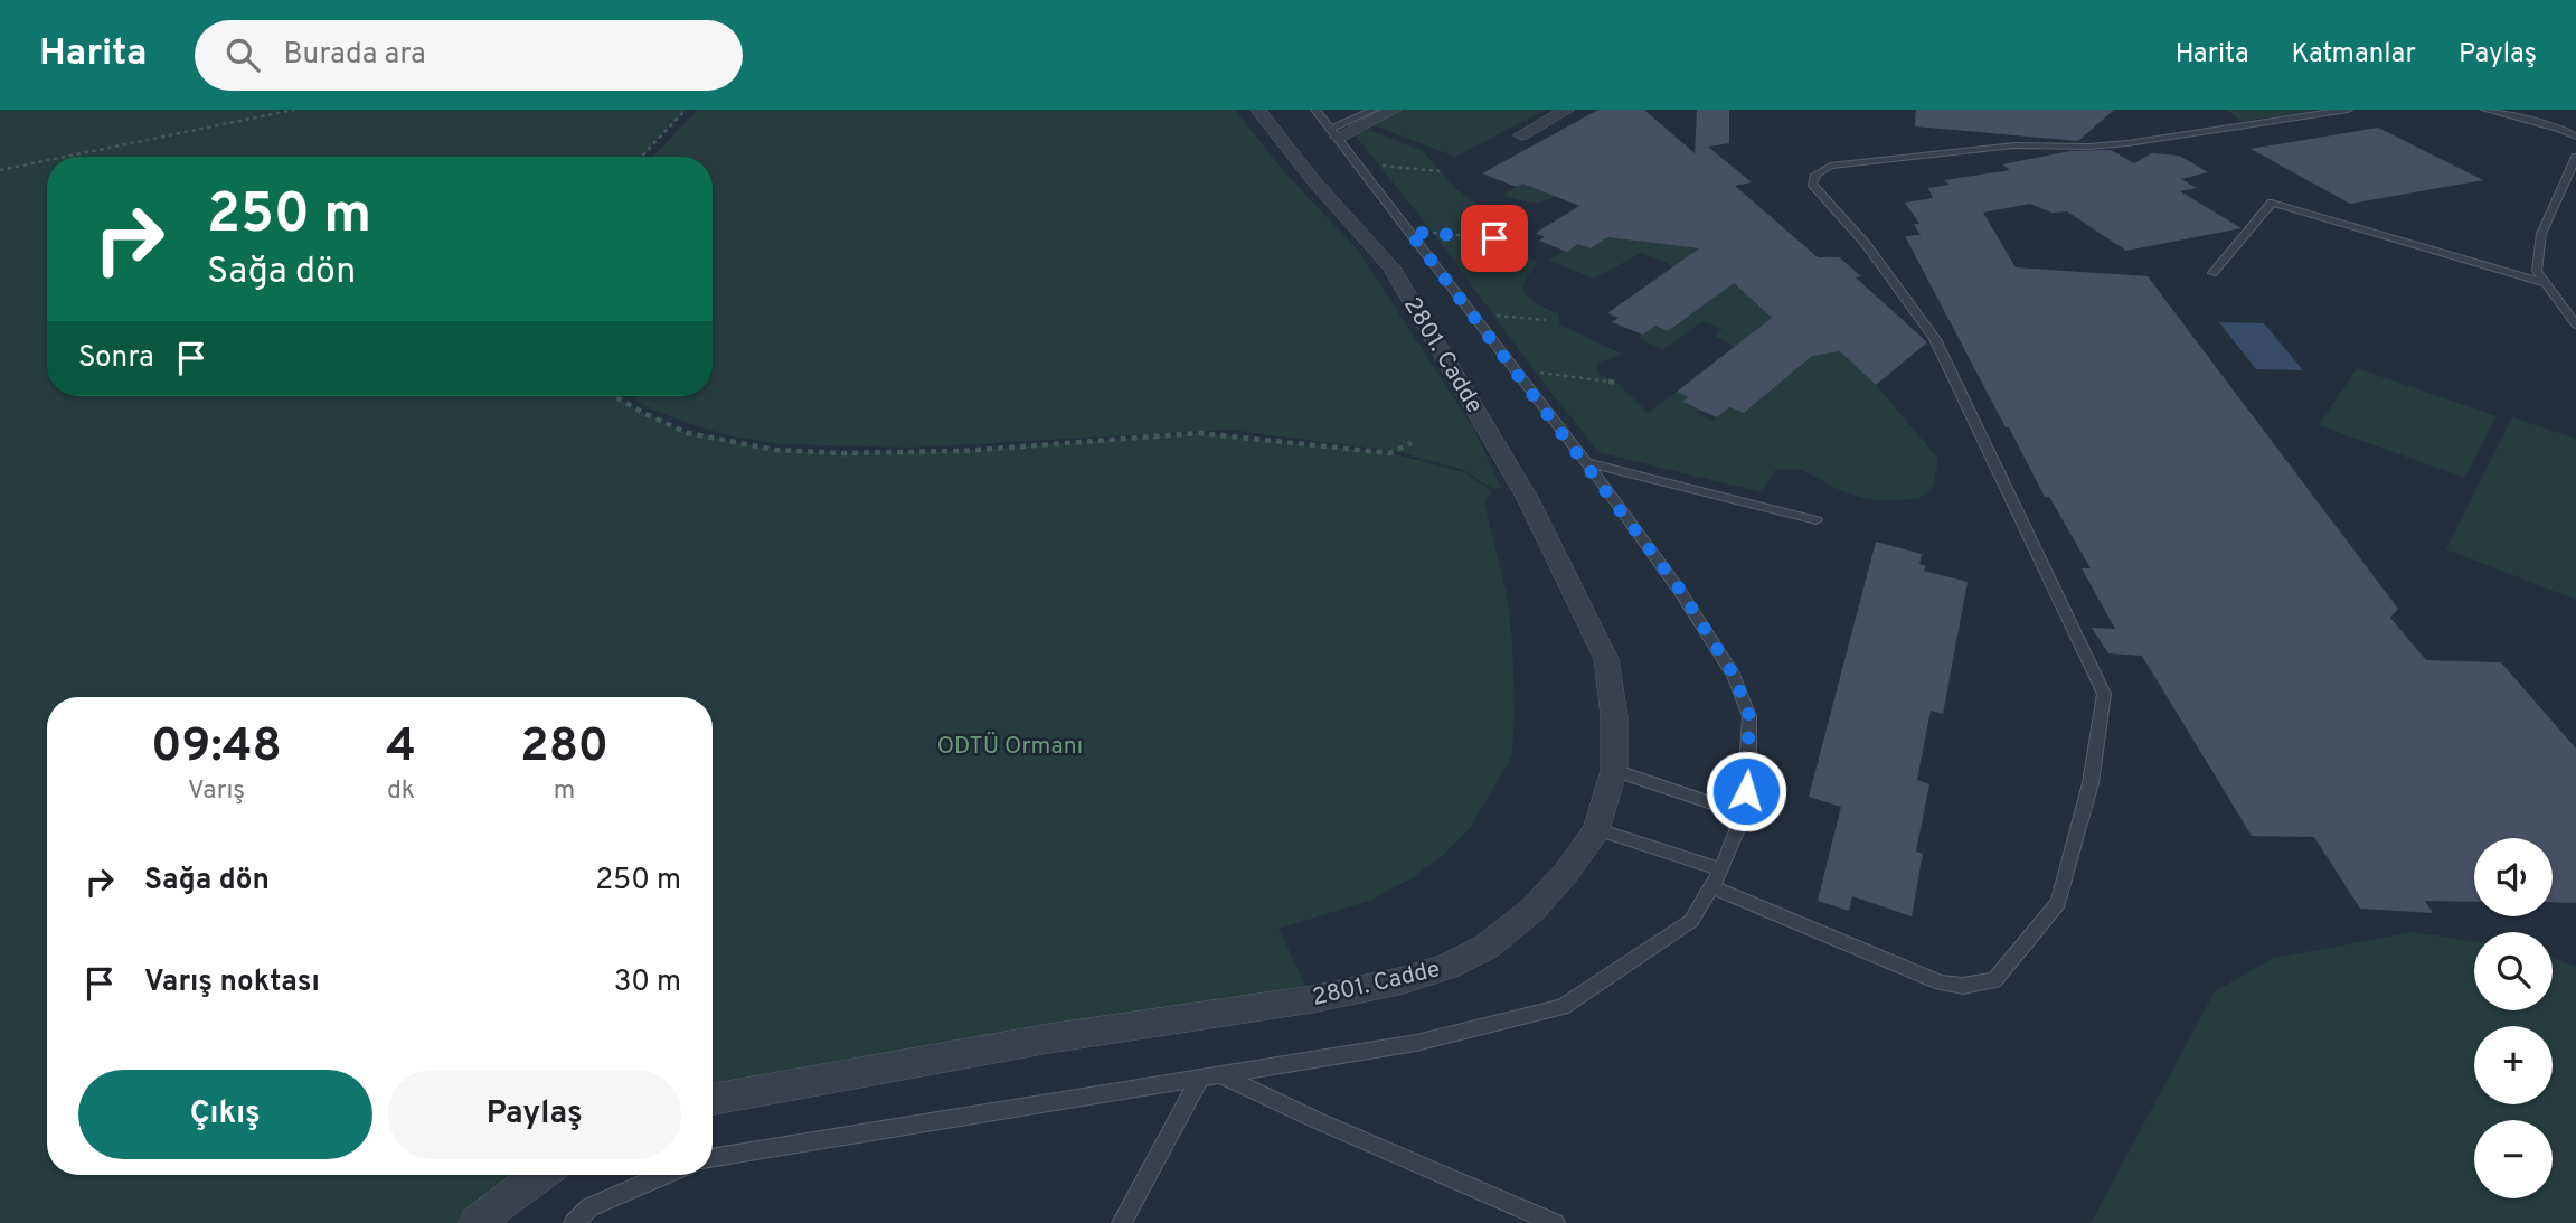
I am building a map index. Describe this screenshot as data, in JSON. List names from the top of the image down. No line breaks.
{"streets":{"street":["2801. Cadde"]},"parks":["ODTÜ Ormanı"],"page":{"header":"Harita","search":"Burada ara","nav":["Harita","Katmanlar","Paylaş"],"turn":["250 m","Sağa dön"],"then":"Sonra","eta":["09:48","Varış","4","dk","280","m"],"list":[{"name":"Sağa dön","value":"250 m"},{"name":"Varış noktası","value":"30 m"}],"map_buttons":["+","−"],"buttons":["Çıkış","Paylaş"]}}
